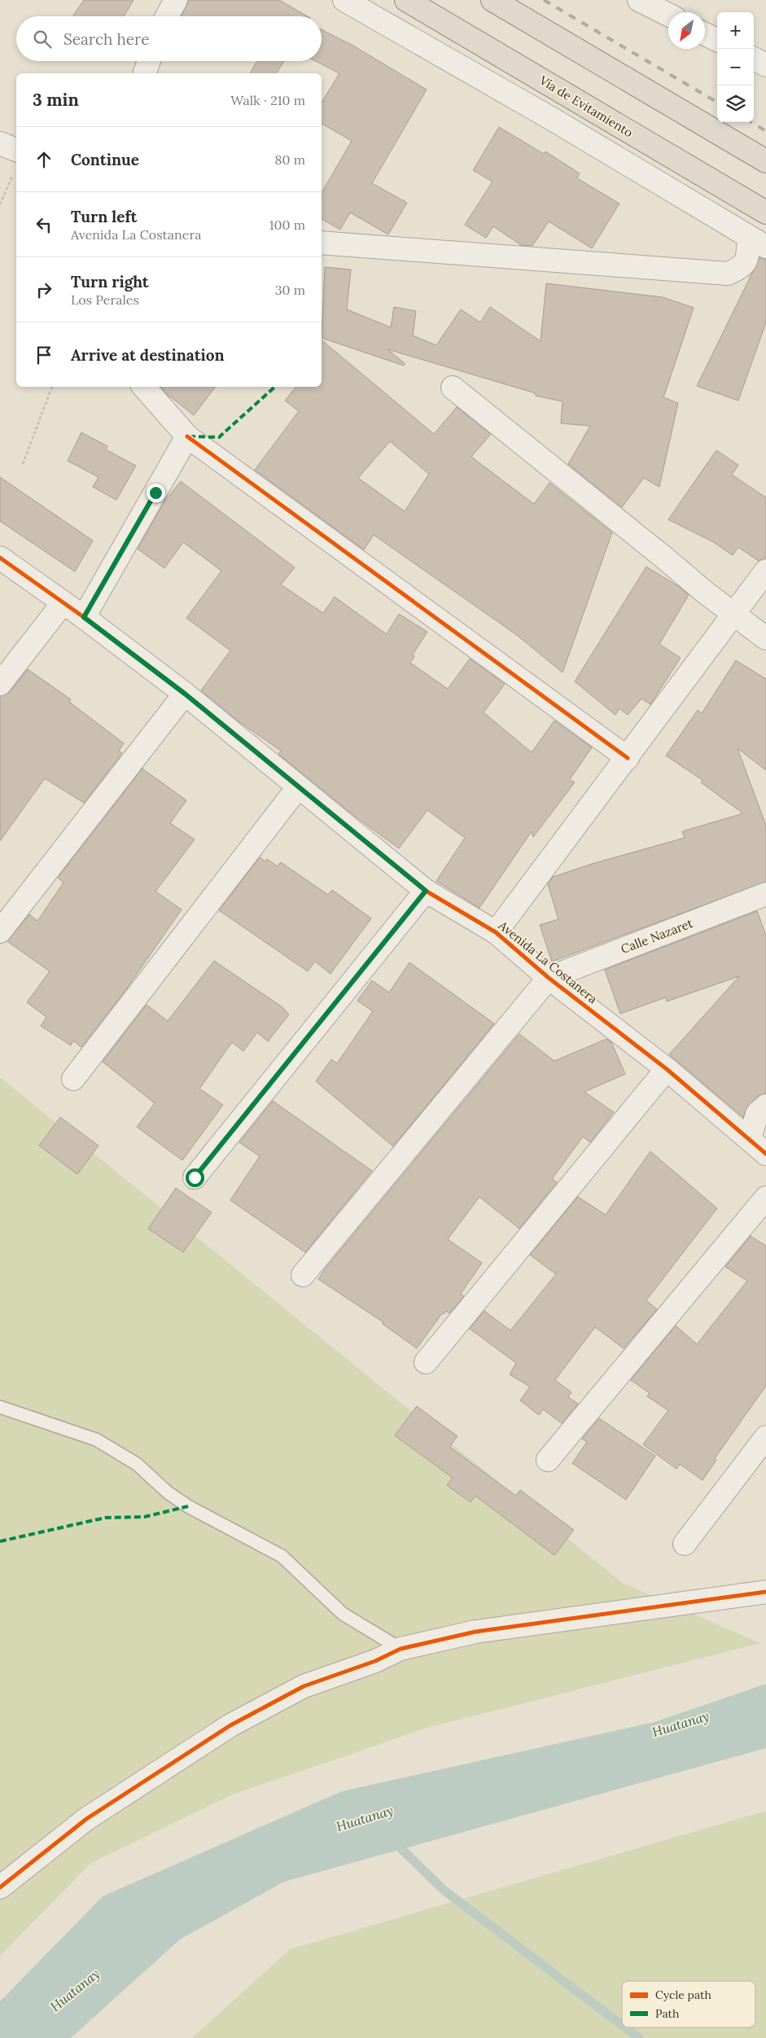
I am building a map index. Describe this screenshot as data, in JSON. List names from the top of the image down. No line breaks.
{"streets":{"highway":["Vía de Evitamiento"],"street":["Calle Nazaret","Avenida La Costanera"]},"crossings":[["Calle Nazaret","Avenida La Costanera"]],"water":["Huatanay"],"legend":["Cycle path","Path"],"north":"bottom left","page":{"map_buttons":["+","−"],"search":"Search here","heading":["3 min","Walk · 210 m"],"list":[["Continue","80 m"],["Turn left","Avenida La Costanera","100 m"],["Turn right","Los Perales","30 m"],"Arrive at destination"]}}
